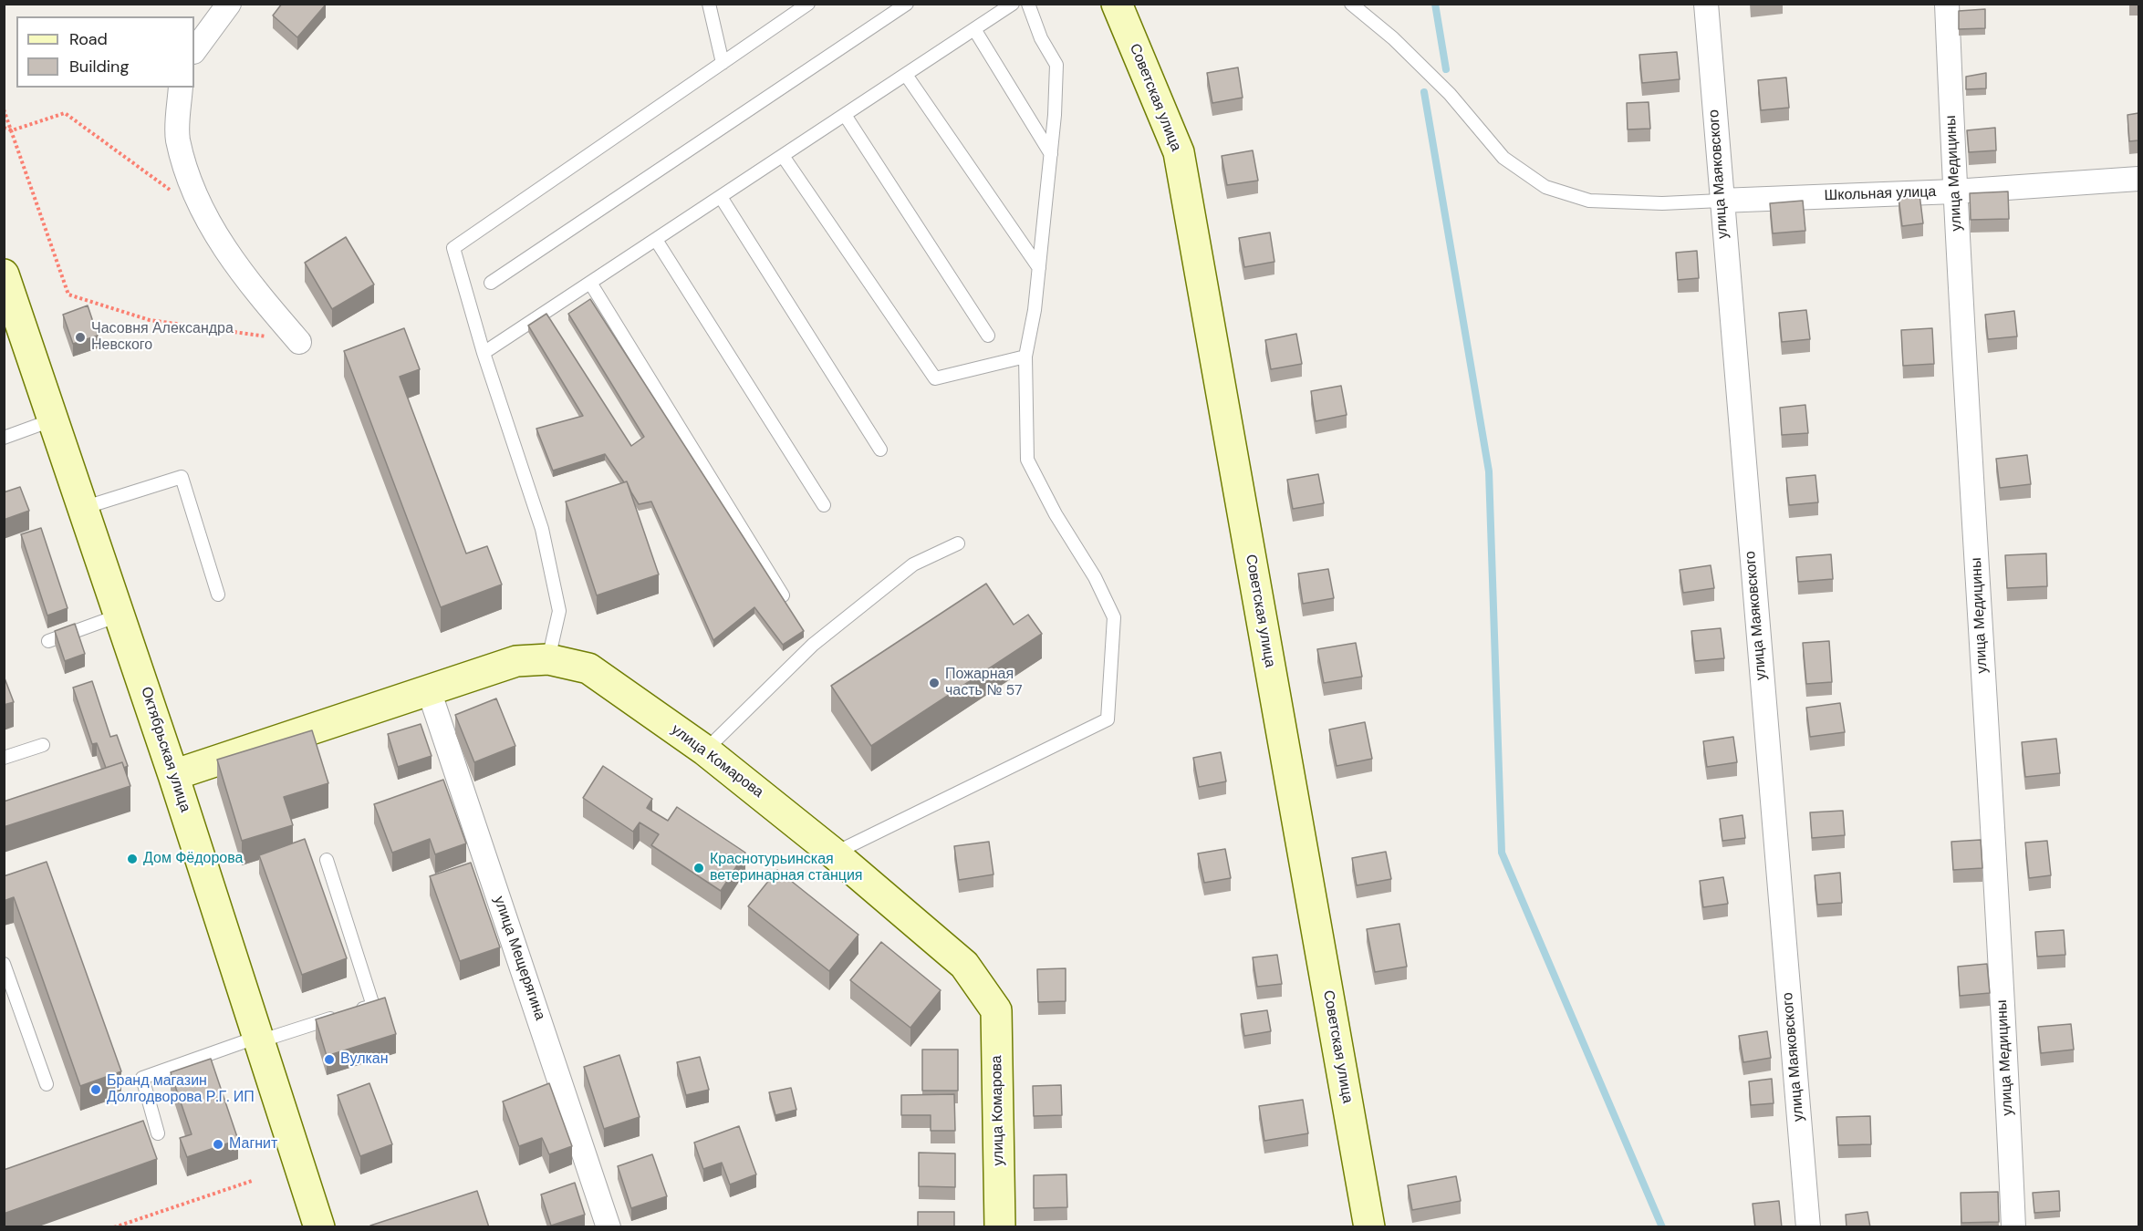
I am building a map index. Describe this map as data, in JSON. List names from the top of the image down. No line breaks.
{"streets":{"main road":["Советская улица","Октябрьская улица","улица Комарова"],"street":["улица Медицины","улица Маяковского","Школьная улица","улица Мещерягина"]},"crossings":[["улица Медицины","Школьная улица"],["улица Маяковского","Школьная улица"],["Октябрьская улица","улица Комарова"],["улица Комарова","улица Мещерягина"]],"places":["Часовня Александра Невского","Пожарная часть № 57","Дом Фёдорова","Краснотурьинская ветеринарная станция","Вулкан","Бранд магазин Долгодворова Р.Г. ИП","Магнит"],"legend":["Road","Building"]}
